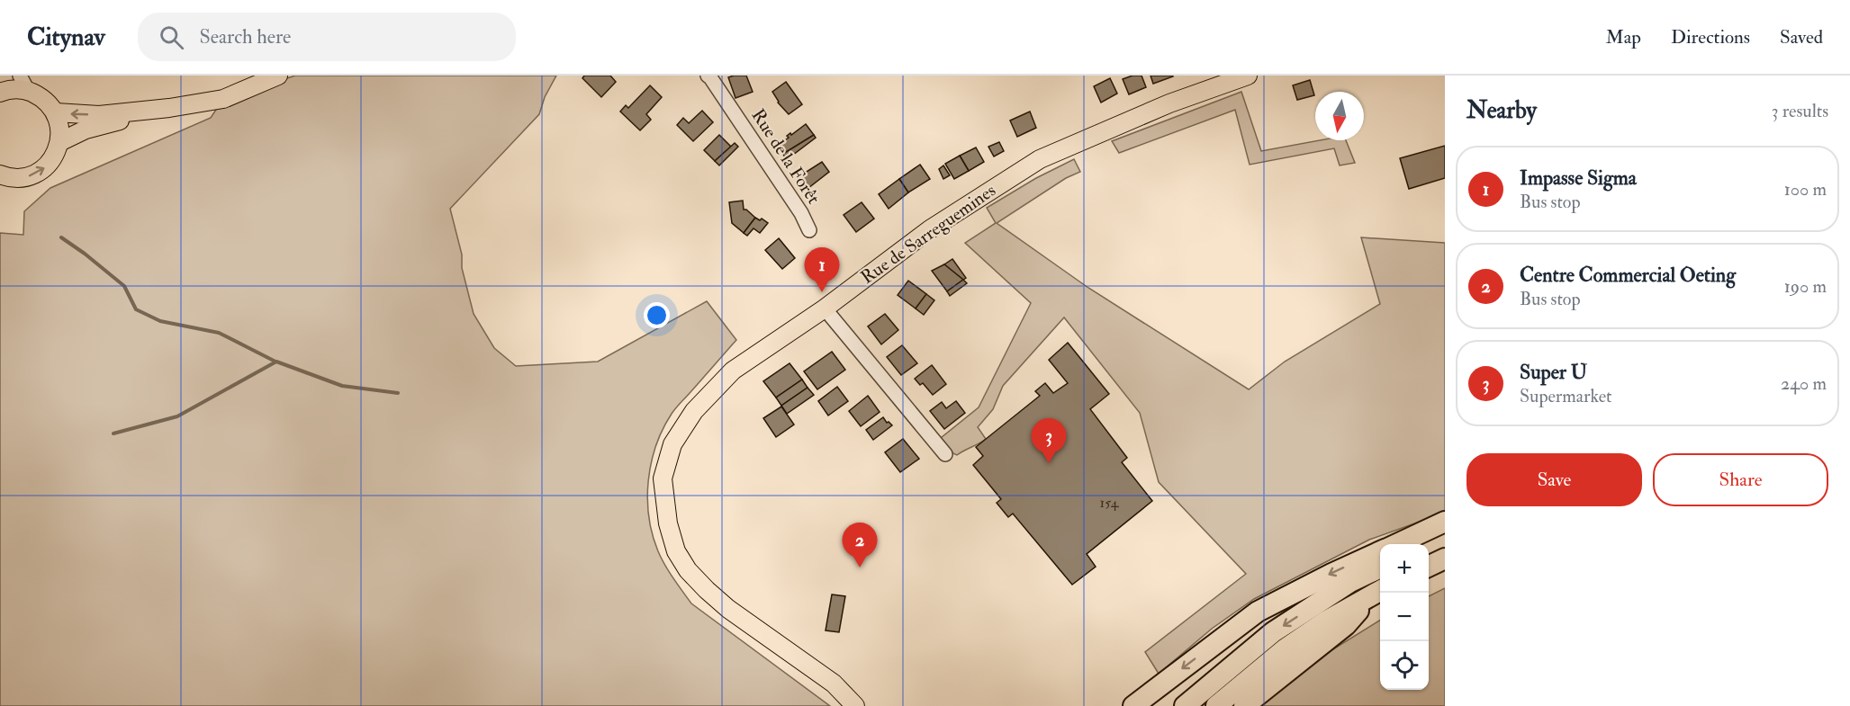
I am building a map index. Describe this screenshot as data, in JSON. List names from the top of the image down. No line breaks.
{"streets":{"main road":["Rue de Sarreguemines"],"street":["Rue de la Forêt"]},"house_numbers":["154"],"north":"bottom","page":{"header":"Citynav","search":"Search here","nav":["Map","Directions","Saved"],"heading":["Nearby","3 results"],"list":[{"mark":"1","name":"Impasse Sigma","note":"Bus stop","value":"100 m"},{"mark":"2","name":"Centre Commercial Oeting","note":"Bus stop","value":"190 m"},{"mark":"3","name":"Super U","note":"Supermarket","value":"240 m"}],"pins":["1","3","2"],"buttons":["Save","Share"],"map_buttons":["+","−"]}}
